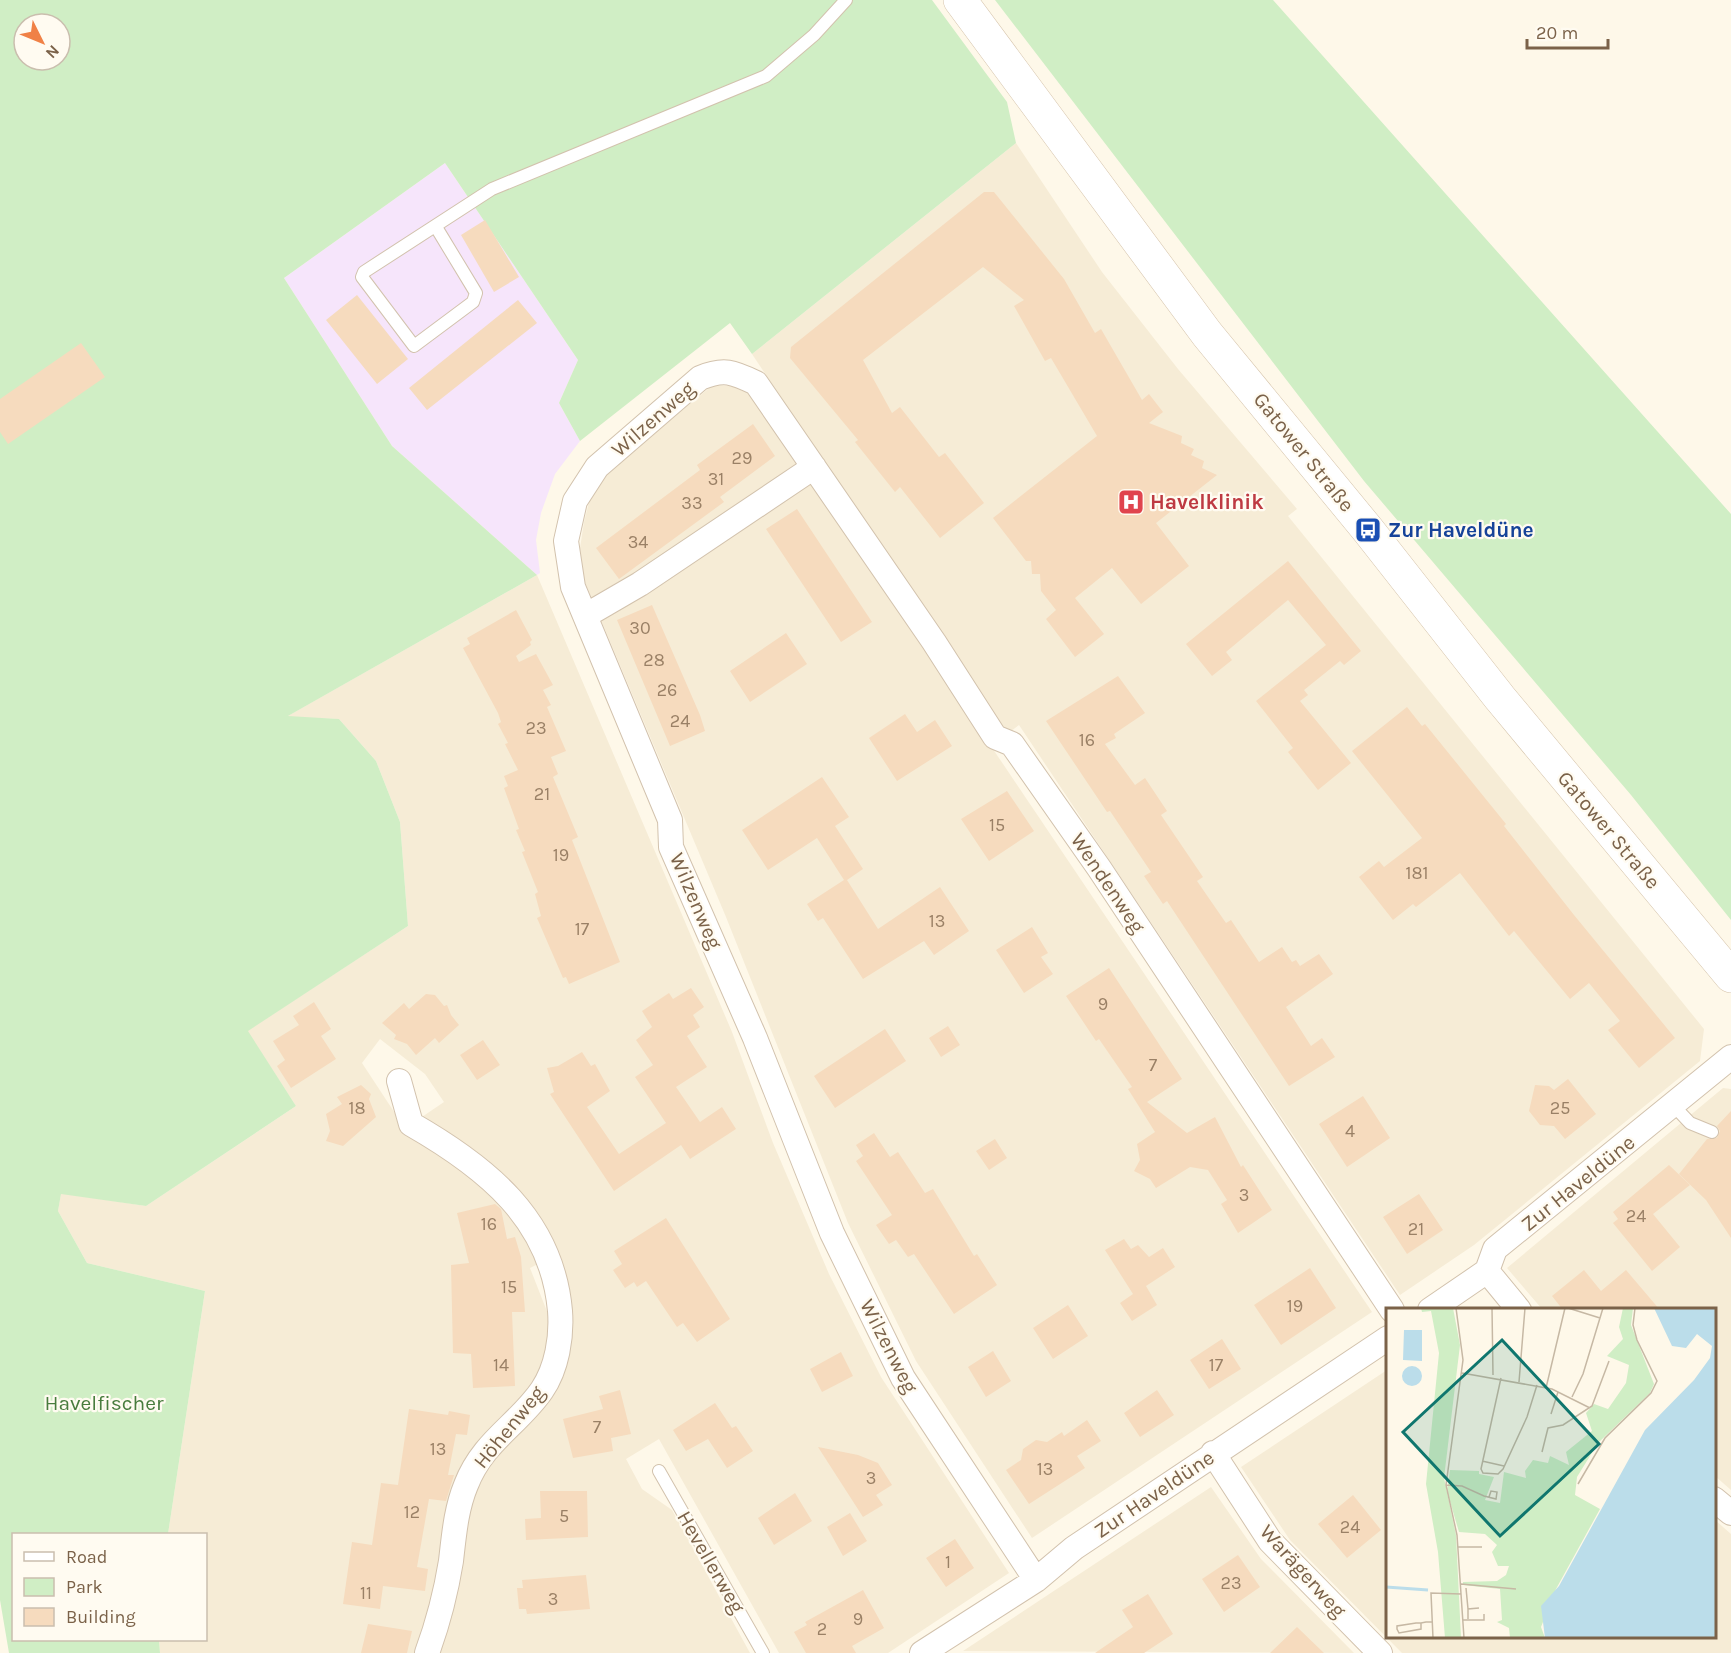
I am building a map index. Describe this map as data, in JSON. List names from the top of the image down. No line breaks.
{"streets":{"main road":["Gatower Straße"],"street":["Wilzenweg","Wendenweg","Zur Haveldüne","Höhenweg","Warägerweg"],"lane":["Hevellerweg"]},"crossings":[["Wilzenweg","Wendenweg"],["Wilzenweg","Zur Haveldüne"],["Zur Haveldüne","Warägerweg"]],"parks":["Havelfischer"],"places":{"hospital":["Havelklinik"],"bus stop":["Zur Haveldüne"]},"house_numbers":["29","31","33","34","30","28","26","24","23","16","21","15","19","181","13","17","9","7","18","25","4","3","24","16","21","15","19","14","17","7","13","13","3","12","5","24","1","23","11","3","9","2"],"legend":["Road","Park","Building"],"scale_bar":"20 m","north":"bottom right"}
